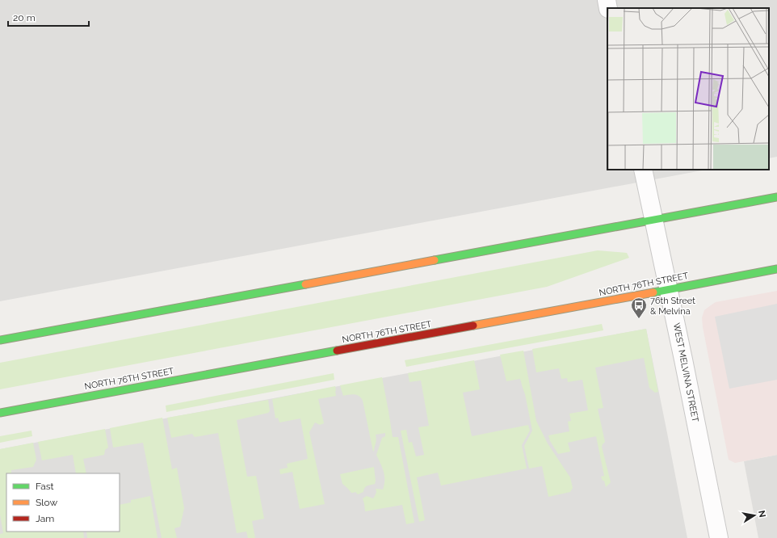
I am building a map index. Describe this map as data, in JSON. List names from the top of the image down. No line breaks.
{"streets":{"main road":["NORTH 76TH STREET"],"street":["WEST MELVINA STREET"]},"crossings":[["NORTH 76TH STREET","WEST MELVINA STREET"]],"places":{"bus stop":["76th Street & Melvina"]},"legend":["Fast","Slow","Jam"],"scale_bar":"20 m","north":"right"}
